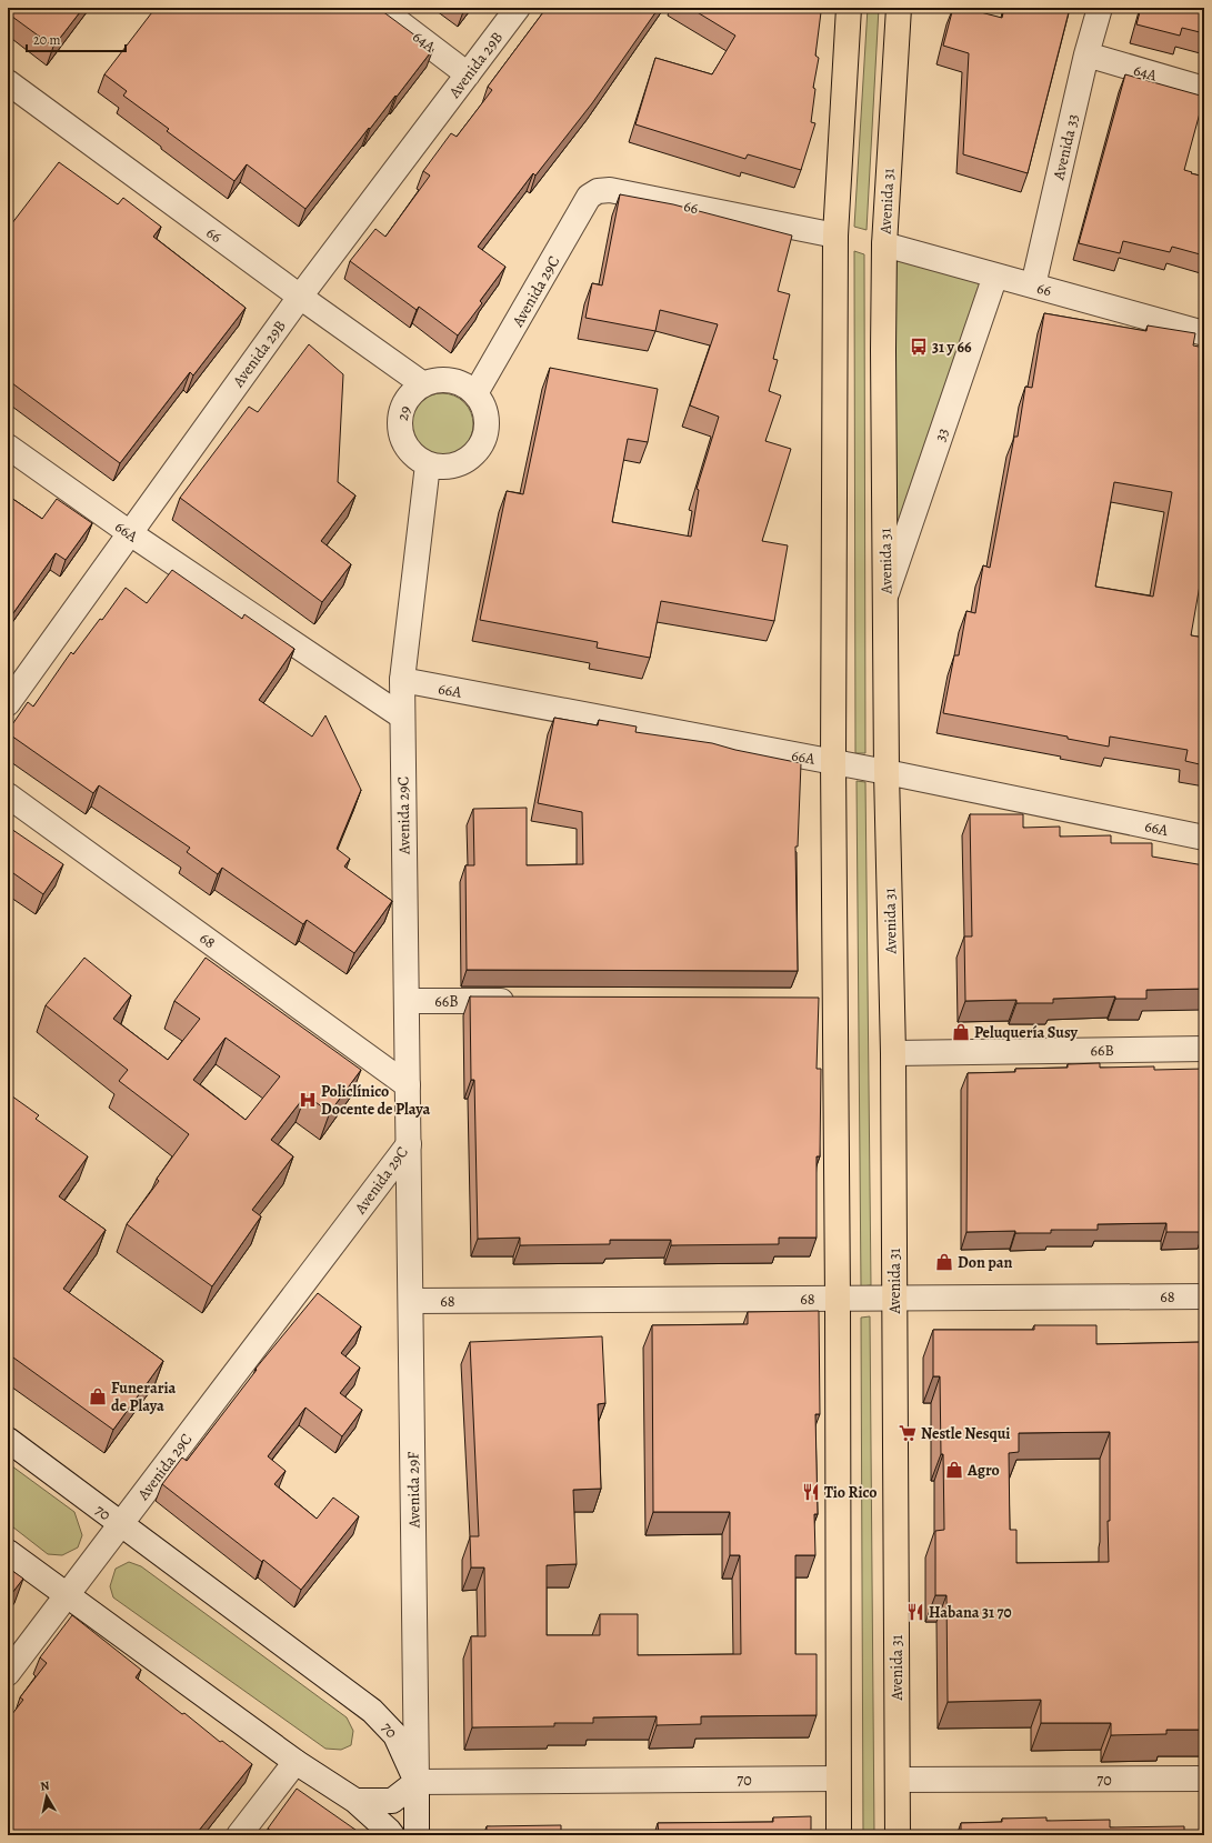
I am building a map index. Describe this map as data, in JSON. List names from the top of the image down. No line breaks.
{"streets":{"main road":["Avenida 31"],"street":["64A","Avenida 29B","Avenida 33","66","Avenida 29C","29","33","66A","68","66B","Avenida 29F","70"]},"crossings":[["64A","Avenida 29B"],["64A","Avenida 33"],["Avenida 29B","66"],["Avenida 29B","66A"],["Avenida 33","66"],["Avenida 31","66"],["Avenida 31","33"],["Avenida 31","66A"],["Avenida 31","68"],["Avenida 31","66B"],["Avenida 31","70"],["66","Avenida 29C"],["66","29"],["66","33"],["Avenida 29C","29"],["Avenida 29C","66A"],["Avenida 29C","68"],["Avenida 29C","66B"],["Avenida 29C","Avenida 29F"],["Avenida 29C","70"],["68","Avenida 29F"],["Avenida 29F","70"]],"places":{"bus stop":["31 y 66"],"shop":["Peluquería Susy","Don pan","Funeraria de Playa","Agro"],"hospital":["Policlínico Docente de Playa"],"supermarket":["Nestle Nesqui"],"restaurant":["Tio Rico","Habana 31 70"]},"scale_bar":"20 m","north":"top"}
